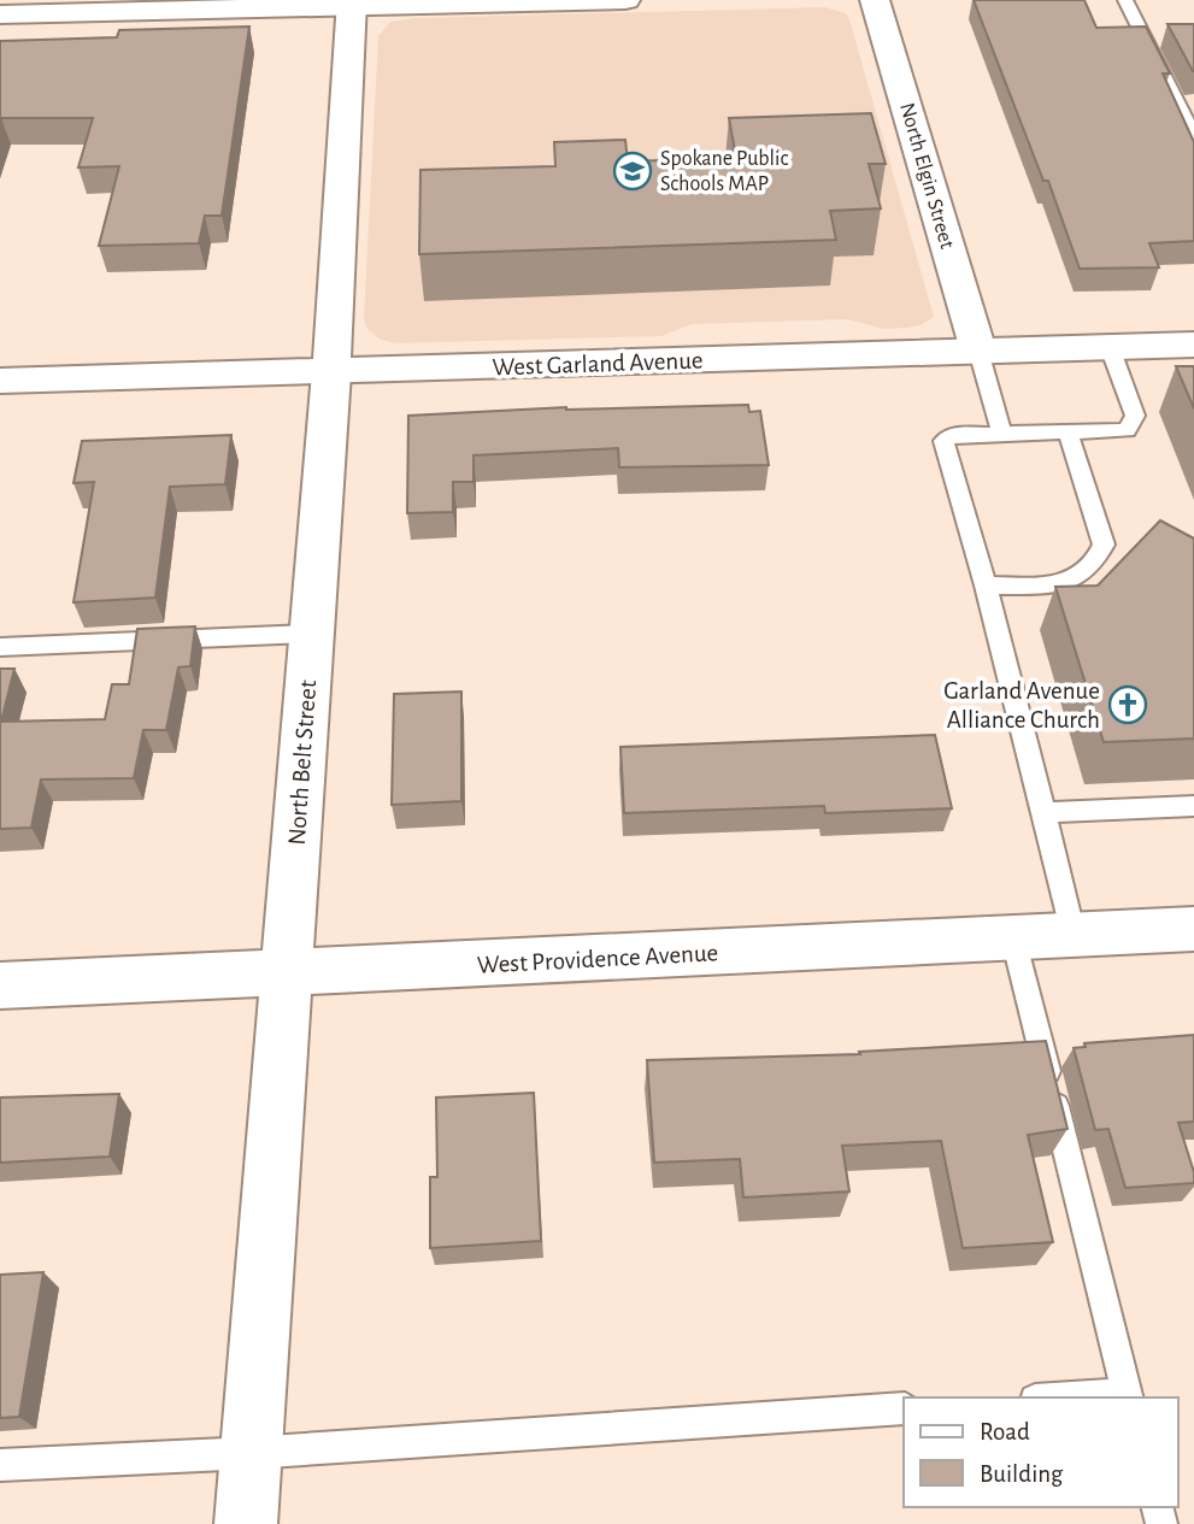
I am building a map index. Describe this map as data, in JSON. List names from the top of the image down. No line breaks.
{"streets":{"street":["North Elgin Street","West Garland Avenue","North Belt Street","West Providence Avenue"]},"crossings":[["North Elgin Street","West Garland Avenue"],["West Garland Avenue","North Belt Street"],["North Belt Street","West Providence Avenue"]],"places":{"school or university":["Spokane Public Schools MAP"],"church":["Garland Avenue Alliance Church"]},"legend":["Road","Building"]}
